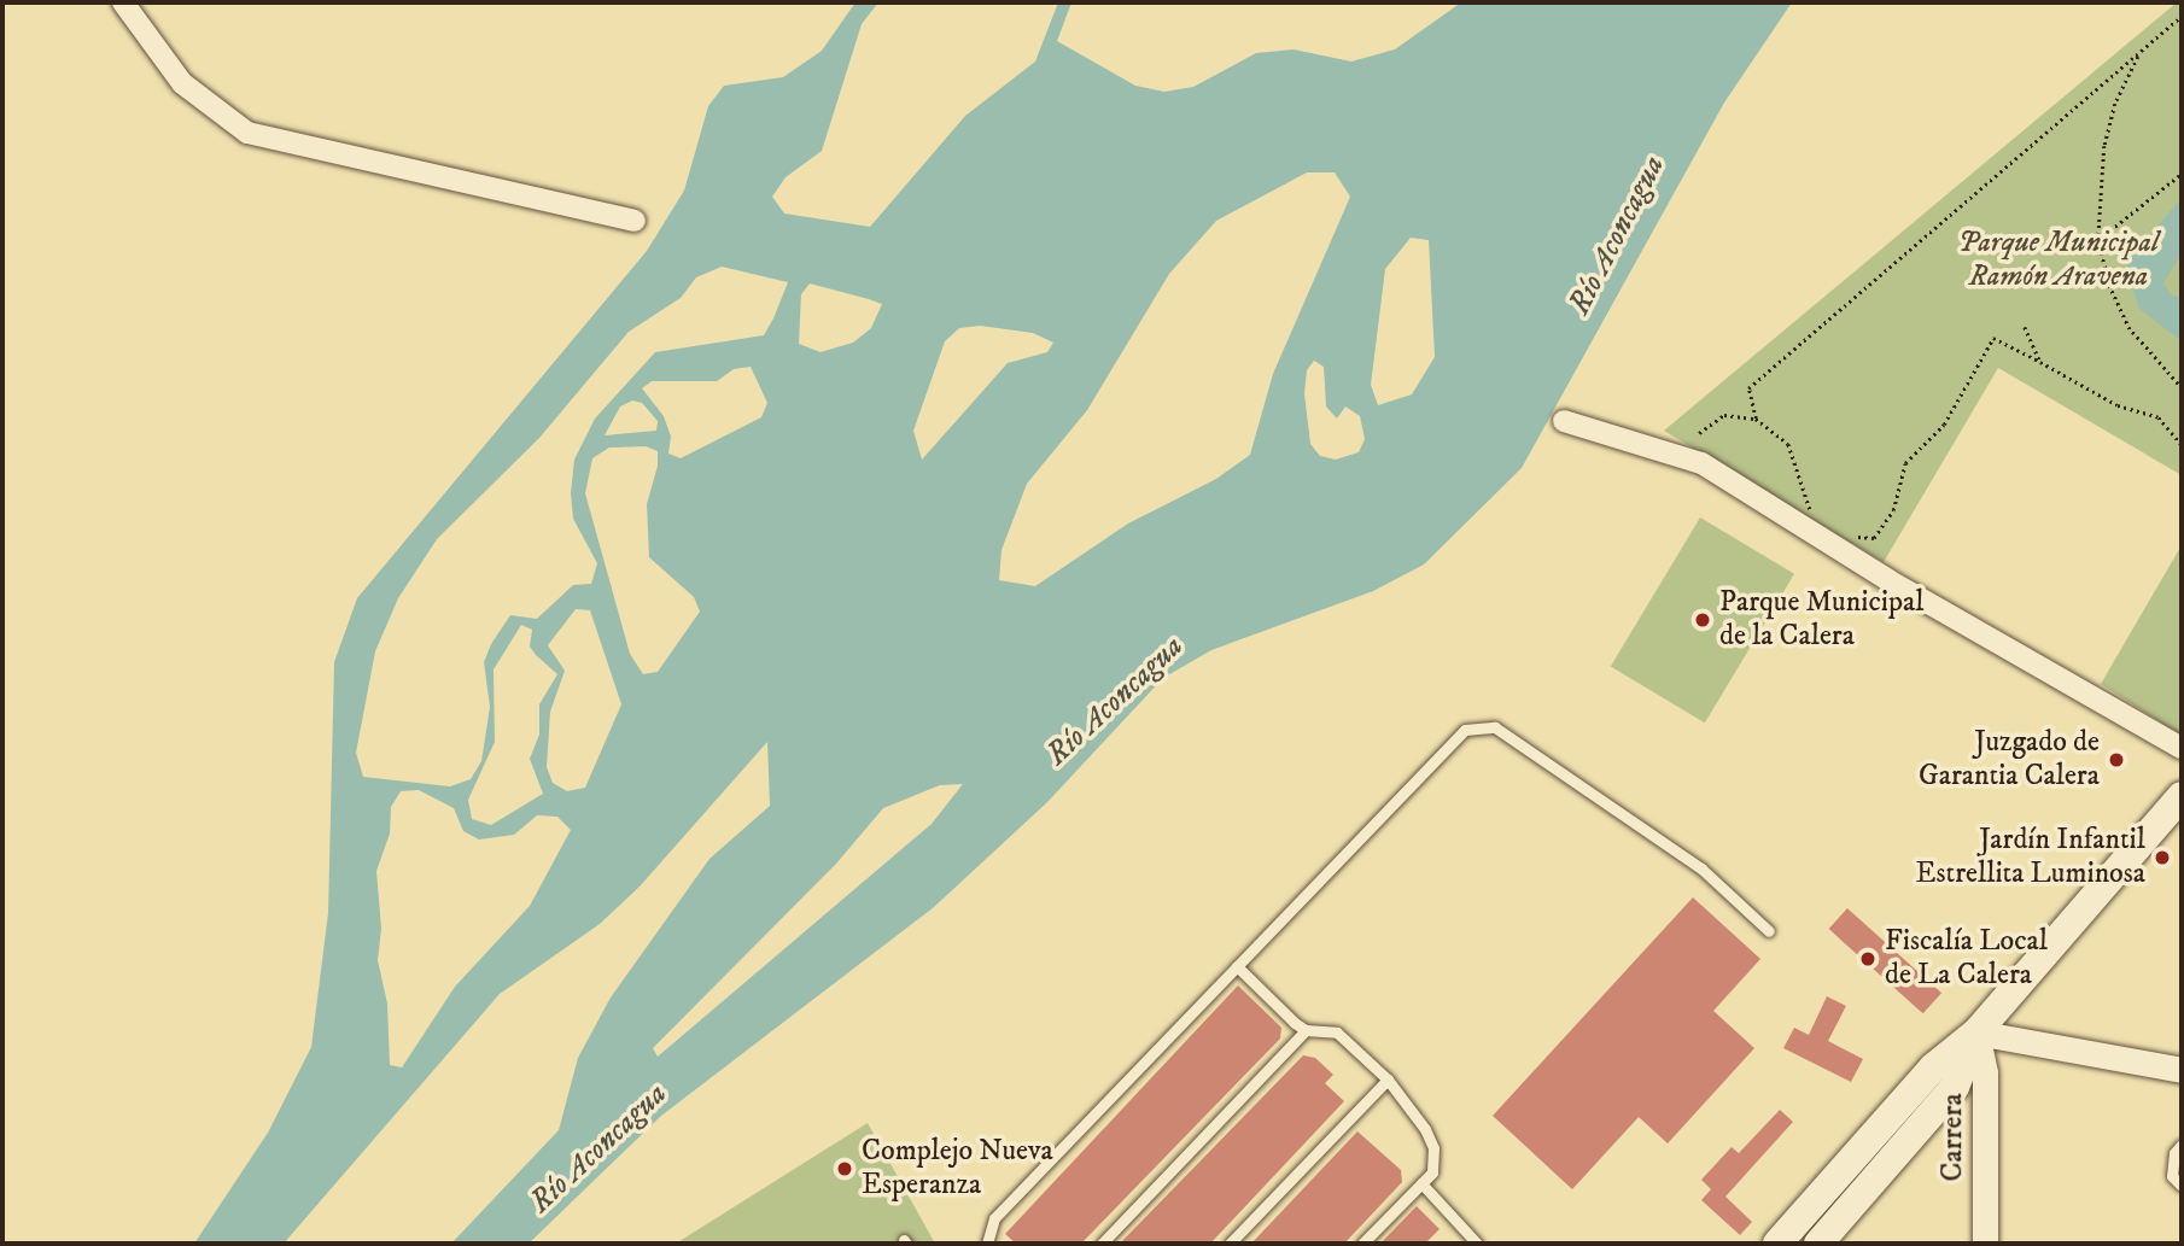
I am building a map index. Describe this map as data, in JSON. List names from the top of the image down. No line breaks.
{"streets":{"street":["Carrera"]},"water":["Río Aconcagua"],"parks":["Parque Municipal Ramón Aravena"],"places":["Parque Municipal de la Calera","Juzgado de Garantia Calera","Jardín Infantil Estrellita Luminosa","Fiscalía Local de La Calera","Complejo Nueva Esperanza"]}
